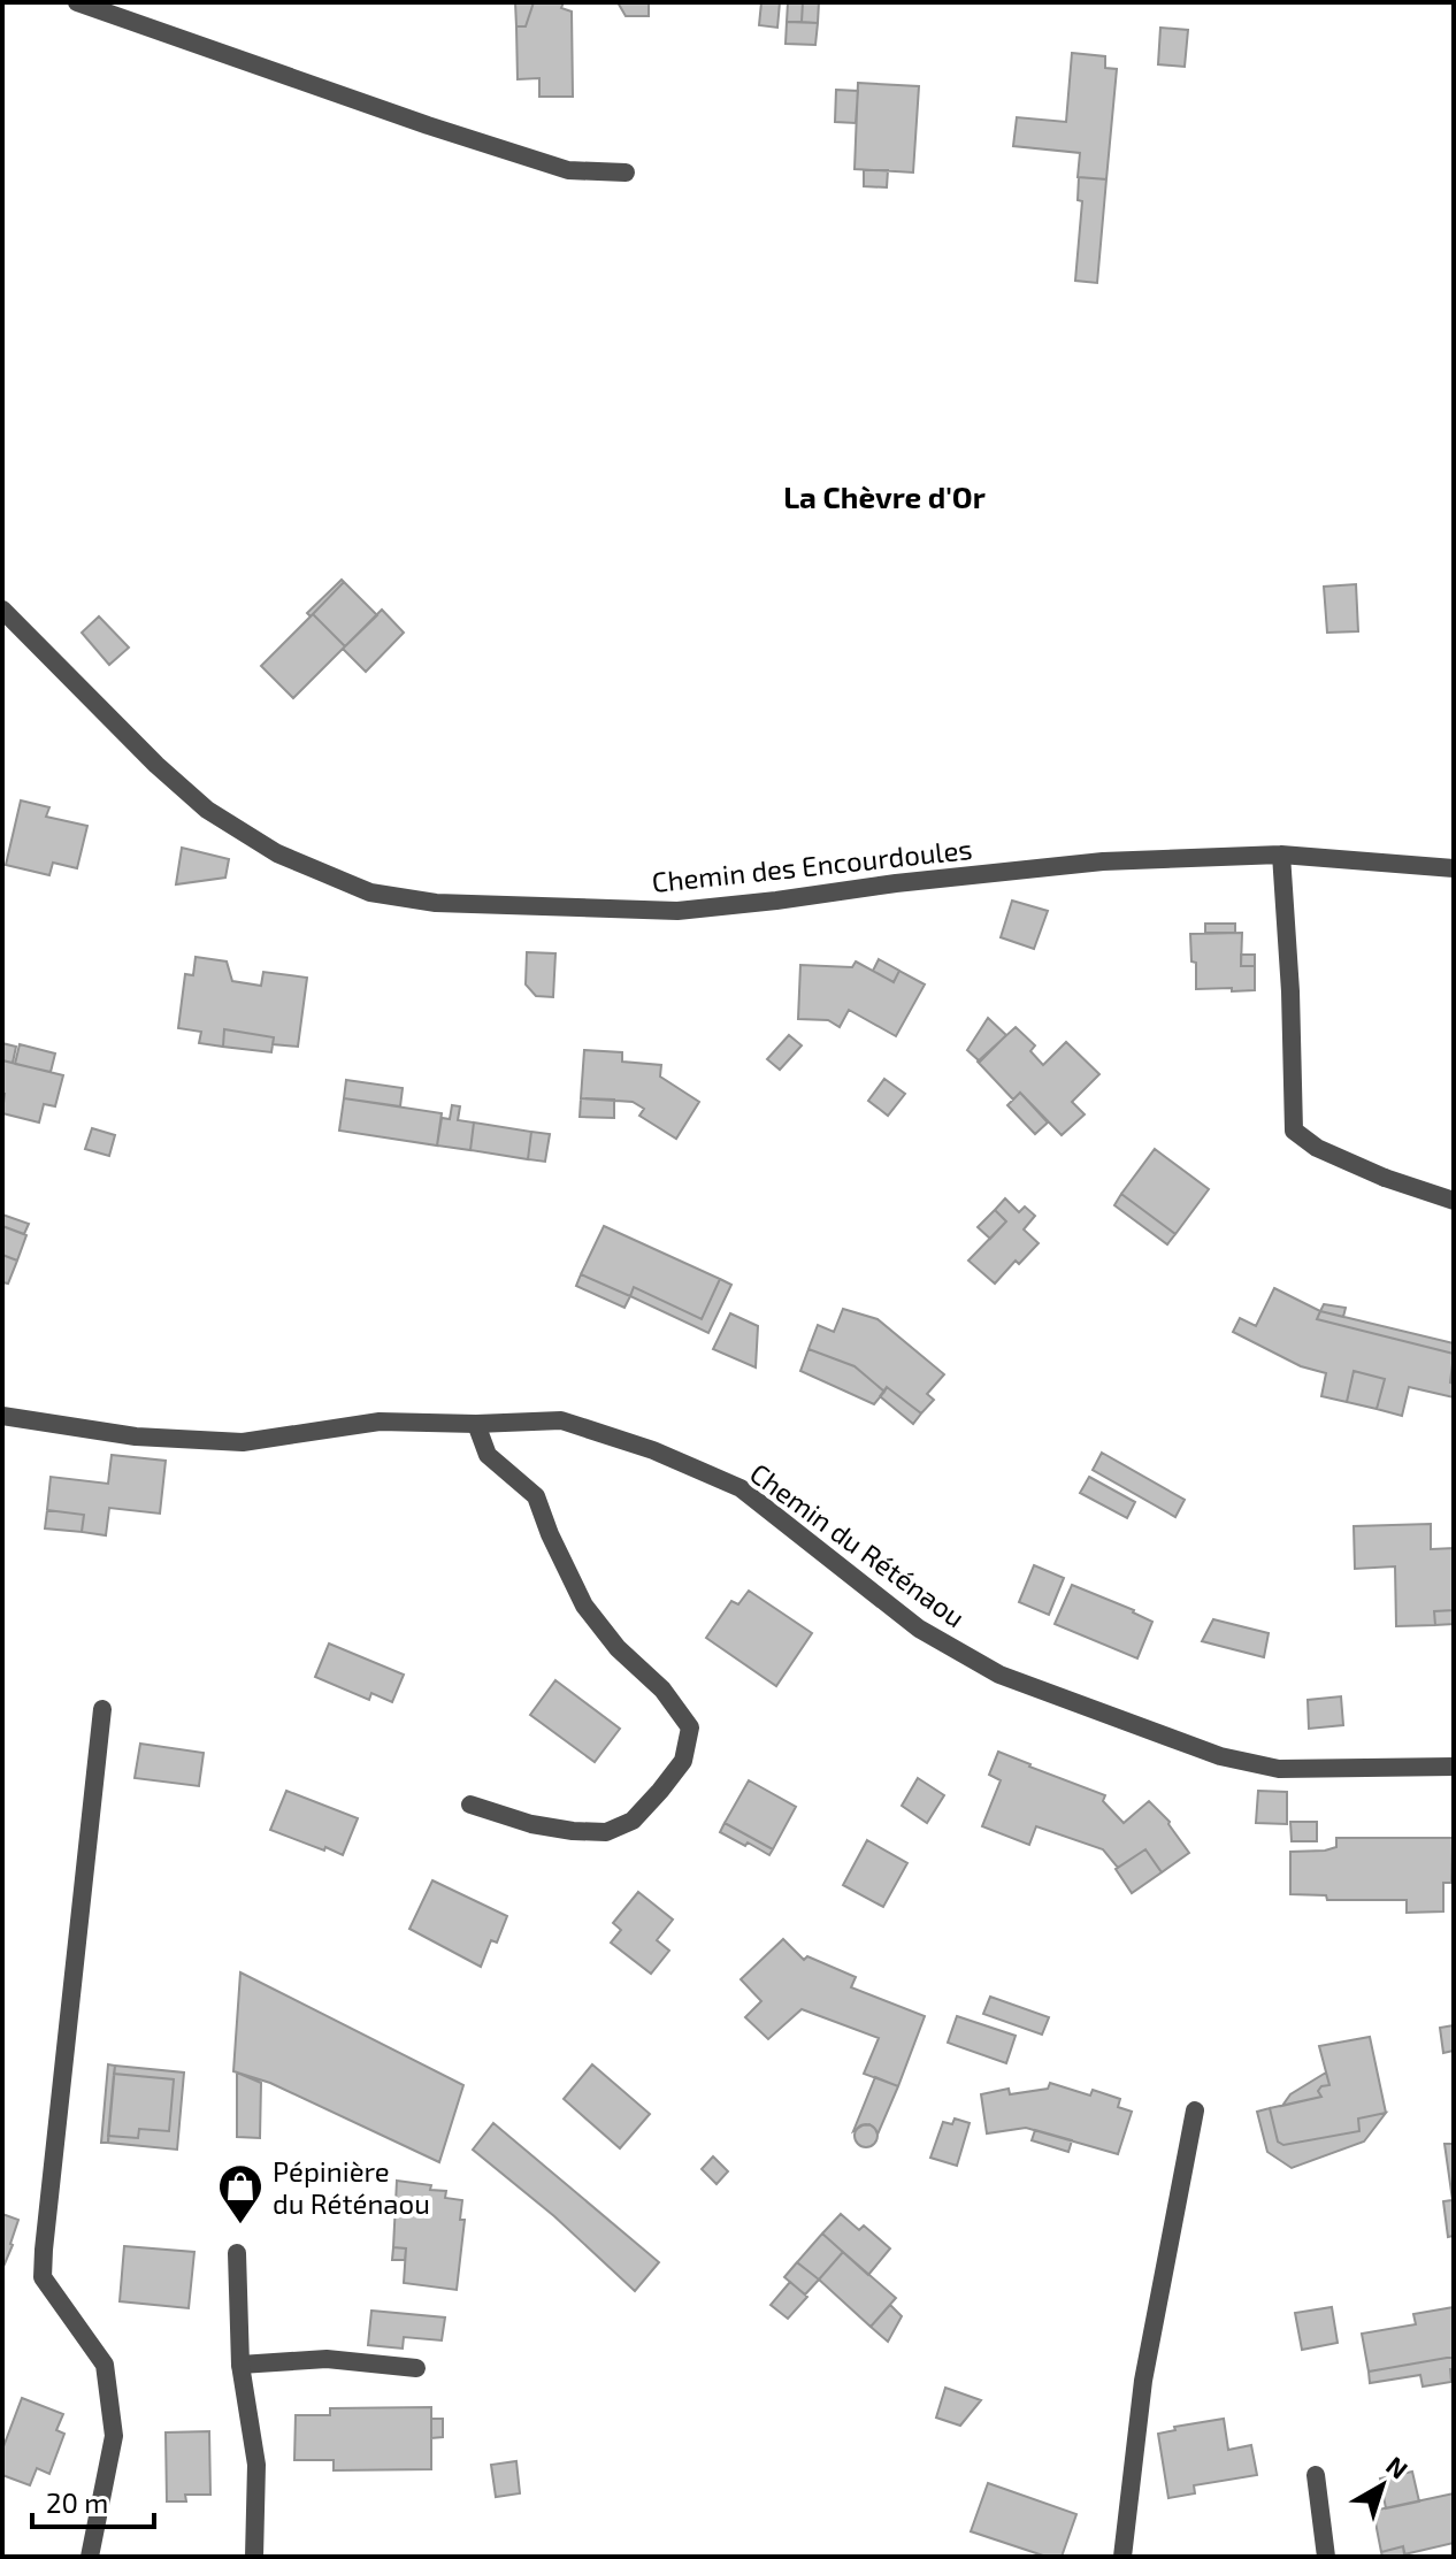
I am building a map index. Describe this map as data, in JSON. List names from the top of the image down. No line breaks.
{"streets":{"street":["Chemin des Encourdoules","Chemin du Réténaou"]},"districts":["La Chèvre d'Or"],"places":{"shop":["Pépinière du Réténaou"]},"scale_bar":"20 m","north":"top right"}
